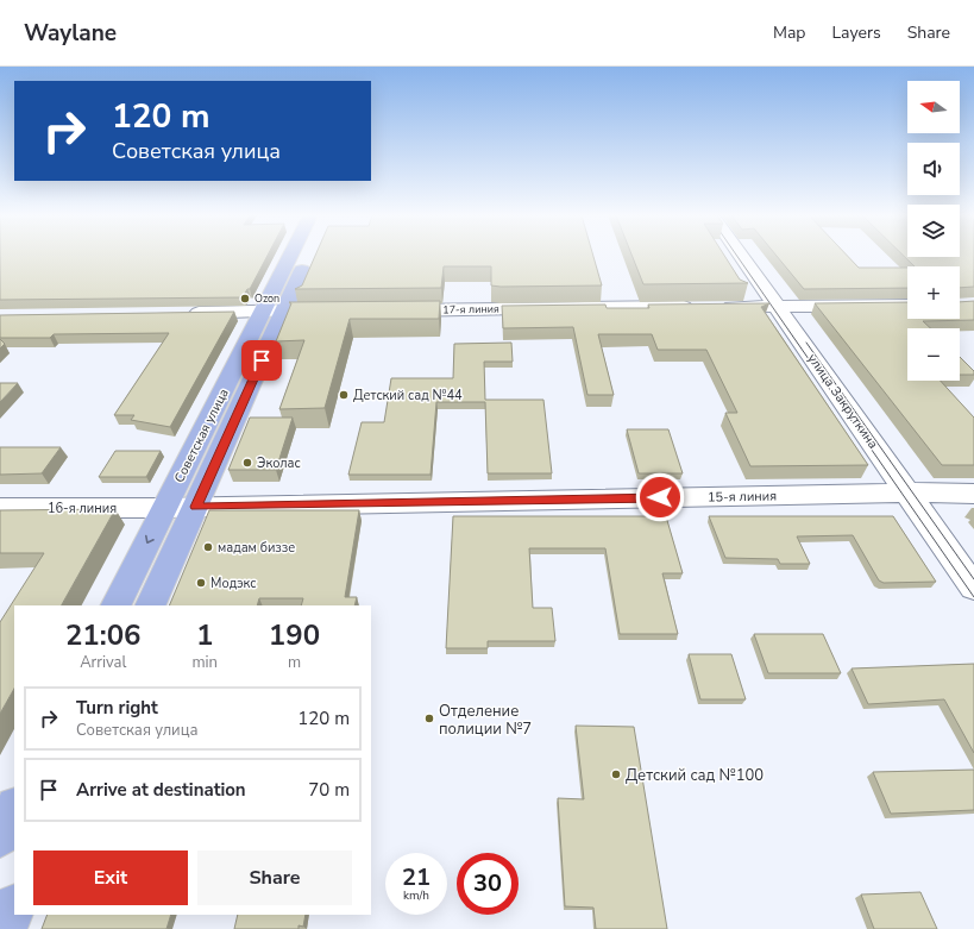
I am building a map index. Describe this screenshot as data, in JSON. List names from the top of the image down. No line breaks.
{"streets":{"main road":["Советская улица"],"street":["17-я линия","улица Закруткина","15-я линия","16-я линия"]},"crossings":[["17-я линия","улица Закруткина"],["улица Закруткина","15-я линия"],["Советская улица","15-я линия"],["Советская улица","16-я линия"]],"places":["Ozon","Детский сад №44","Эколас","мадам биззе","Модэкс","Отделение полиции №7","Детский сад №100"],"north":"left","page":{"header":"Waylane","nav":["Map","Layers","Share"],"map_buttons":["+","−"],"turn":["120 m","Советская улица"],"eta":["21:06","Arrival","1","min","190","m"],"list":[{"name":"Turn right","note":"Советская улица","value":"120 m"},{"name":"Arrive at destination","value":"70 m"}],"buttons":["Exit","Share"],"speed":"21 km/h","limit":"30"}}
